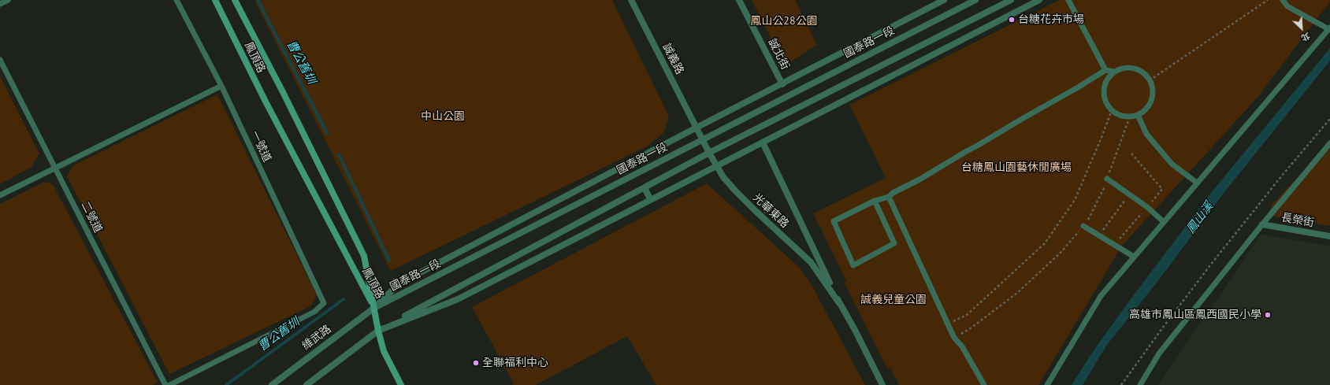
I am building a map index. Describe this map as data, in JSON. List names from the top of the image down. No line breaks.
{"streets":{"main road":["鳳頂路"],"street":["國泰路一段","誠北街","誠義路","光華東路","長榮街","維武路"],"lane":["一號道","二號道"]},"crossings":[["國泰路一段","誠北街"],["國泰路一段","鳳頂路"],["國泰路一段","誠義路"],["國泰路一段","光華東路"],["國泰路一段","維武路"],["鳳頂路","維武路"],["誠義路","光華東路"]],"water":["曹公舊圳","鳳山溪"],"parks":["鳳山公28公園","中山公園","台糖鳳山園藝休閒廣場","誠義兒童公園"],"places":["台糖花卉市場","高雄市鳳山區鳳西國民小學","全聯福利中心"],"north":"bottom right"}
